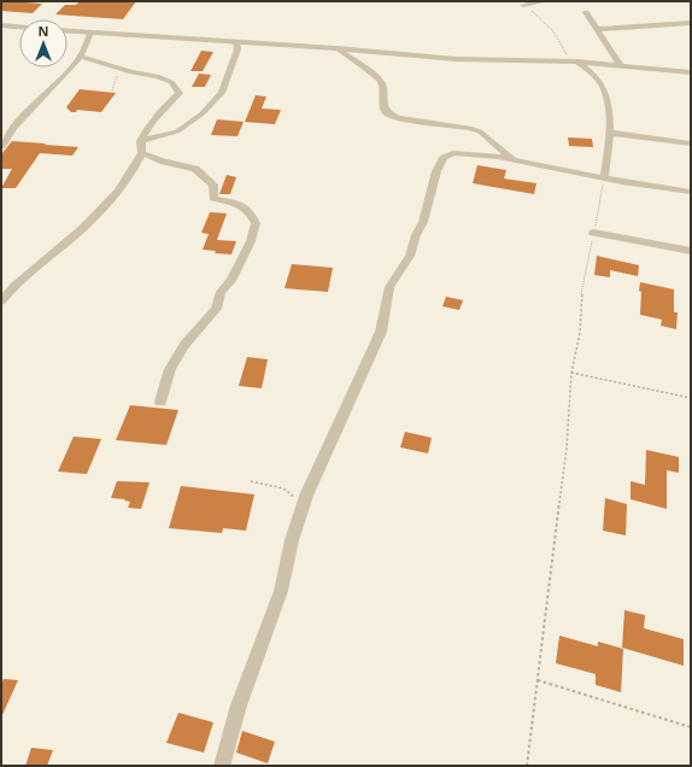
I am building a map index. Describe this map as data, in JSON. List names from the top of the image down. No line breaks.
{"north":"top"}
